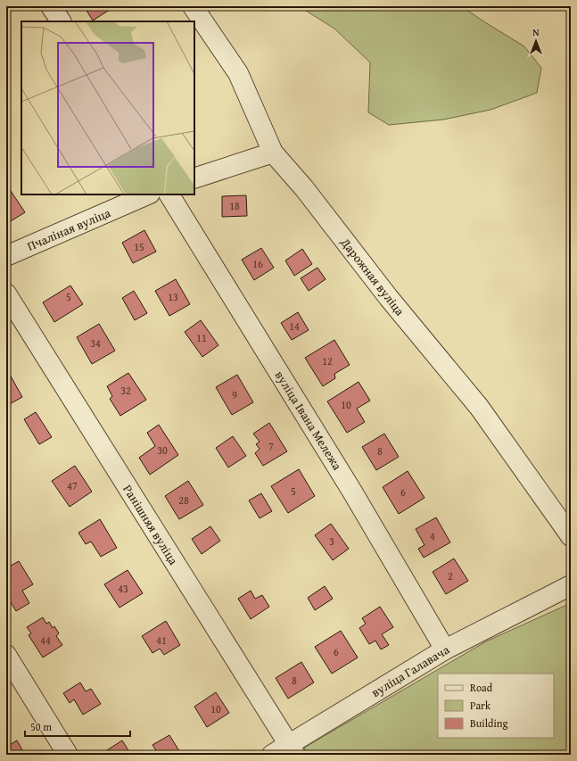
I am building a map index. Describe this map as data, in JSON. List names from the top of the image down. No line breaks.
{"streets":{"street":["Пчаліная вуліца","Дарожная вуліца","вуліца Івана Мележа","Ранішняя вуліца","вуліца Галавача"]},"crossings":[["вуліца Івана Мележа","вуліца Галавача"],["Ранішняя вуліца","вуліца Галавача"]],"house_numbers":["18","15","16","5","13","14","11","34","12","32","9","10","7","30","8","47","5","6","28","4","3","2","43","44","41","6","8","10"],"legend":["Road","Park","Building"],"scale_bar":"50 m","north":"top"}
